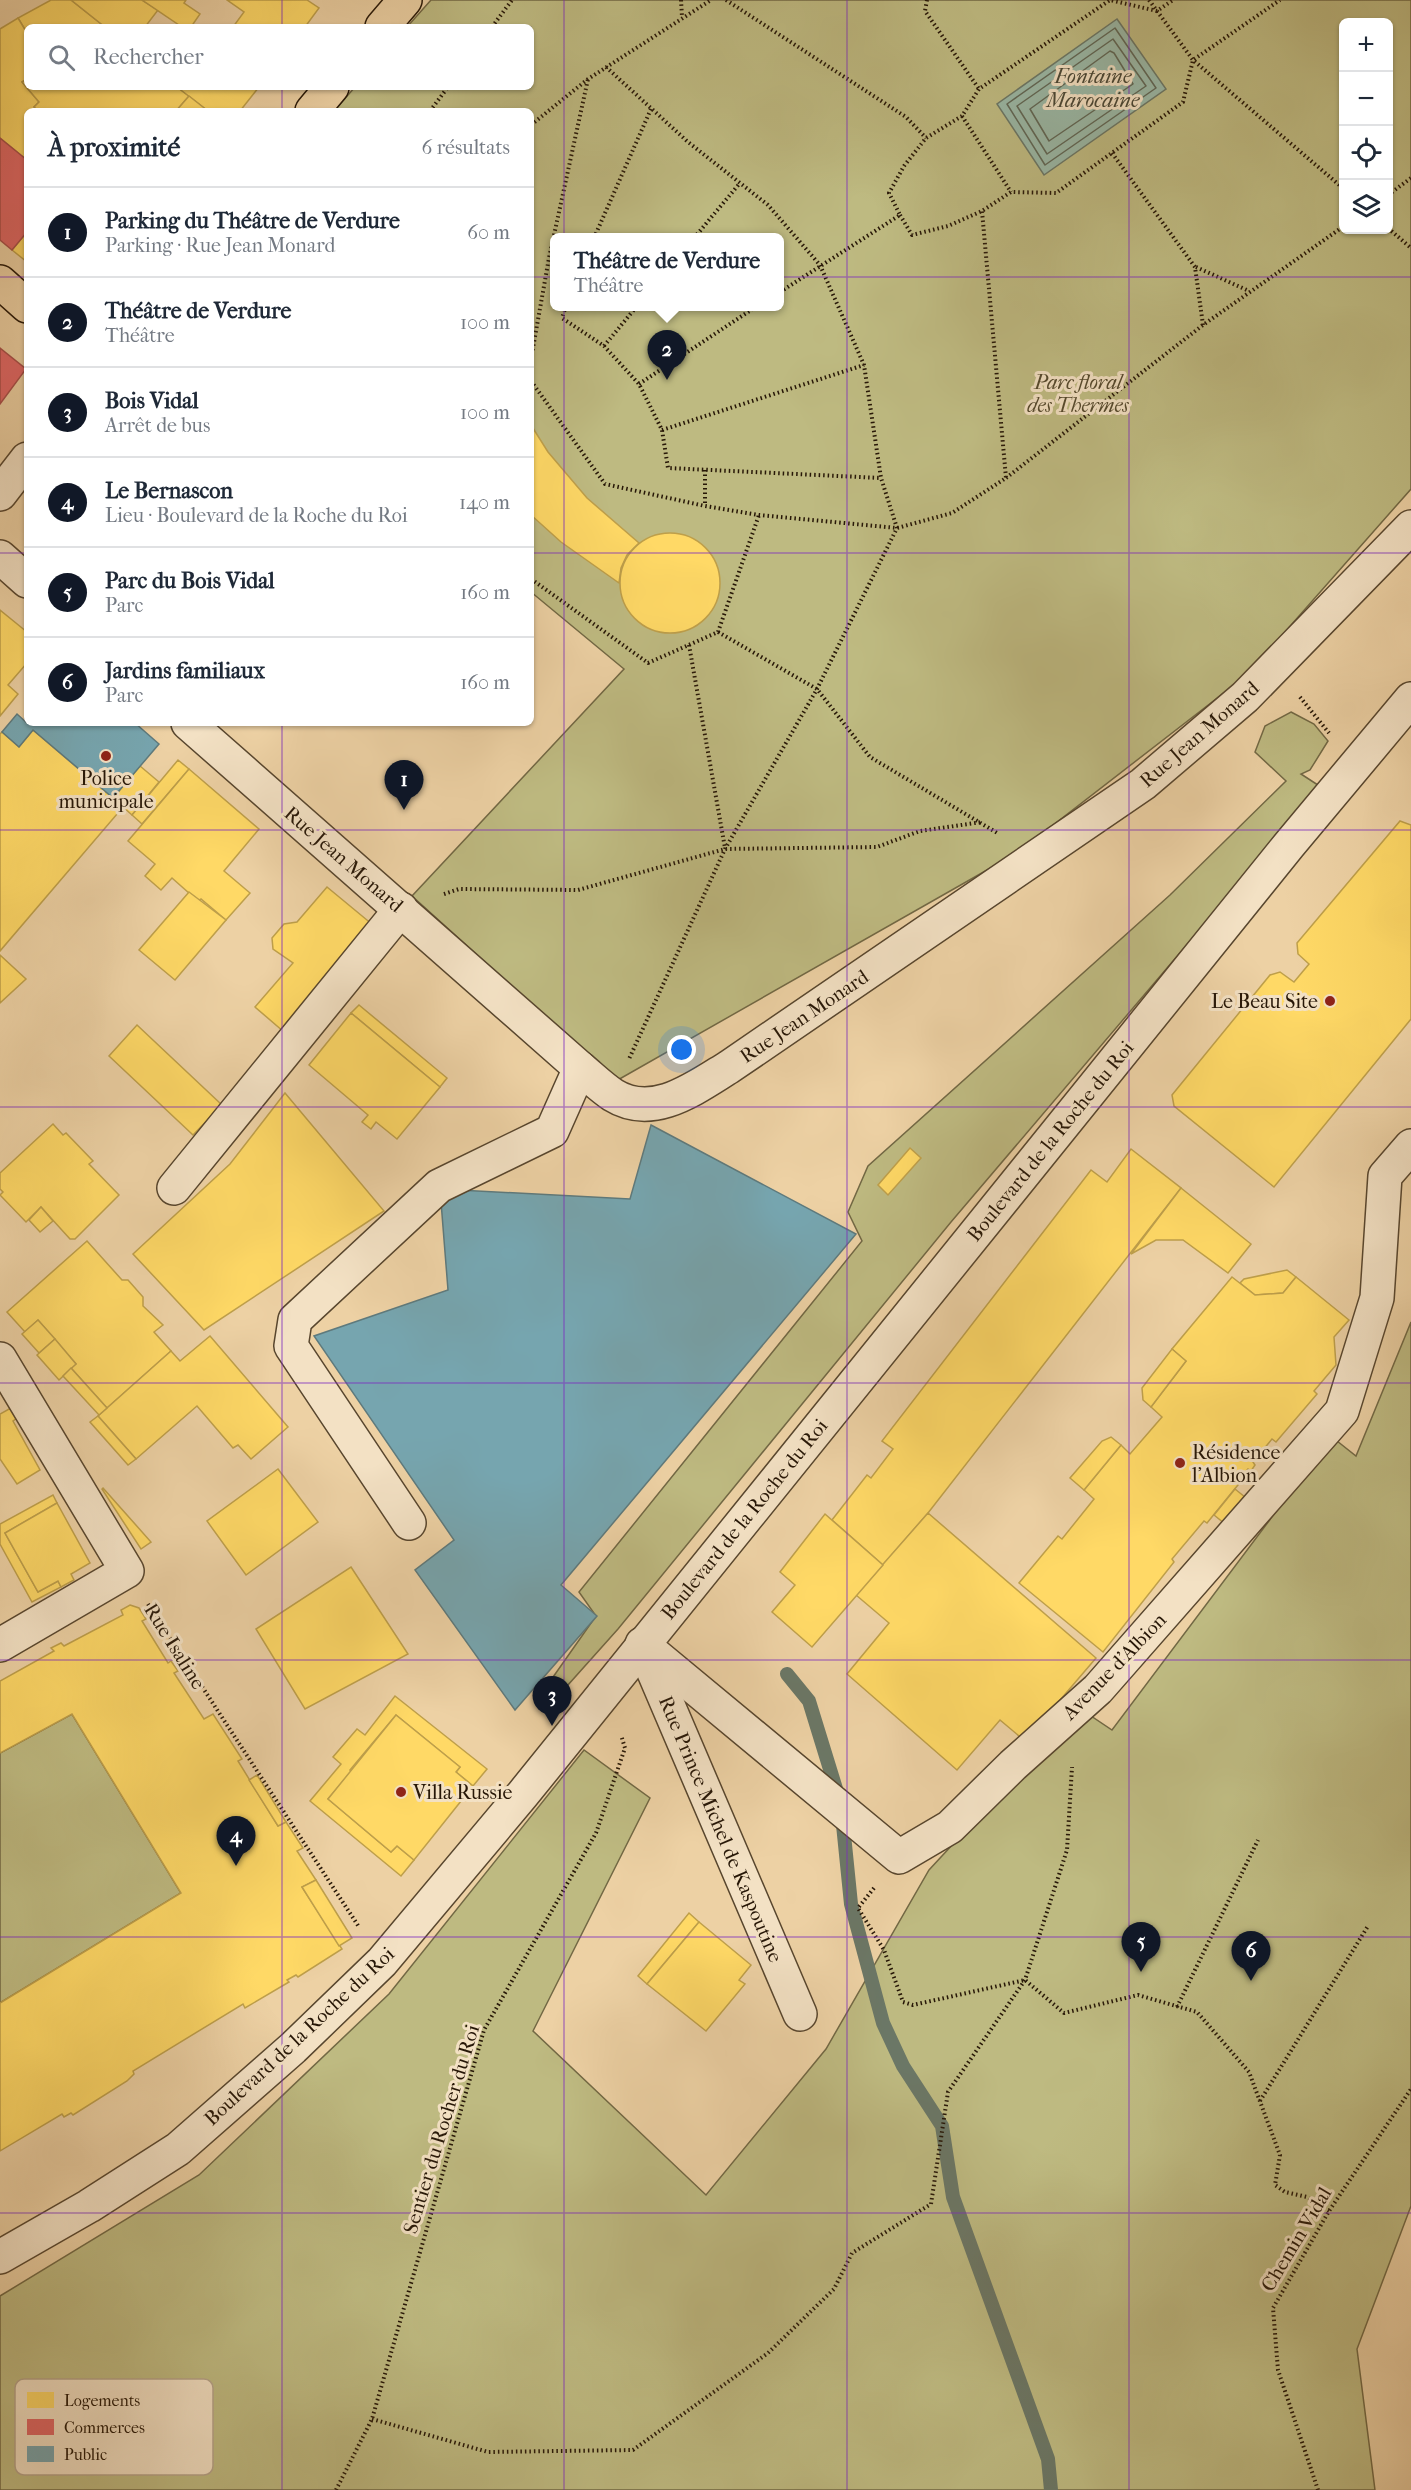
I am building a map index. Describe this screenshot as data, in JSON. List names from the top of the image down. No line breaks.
{"streets":{"street":["Rue Jean Monard","Boulevard de la Roche du Roi","Avenue d'Albion","Rue Prince Michel de Kaspoutine"],"path":["Rue Isaline","Sentier du Rocher du Roi","Chemin Vidal"]},"crossings":[["Boulevard de la Roche du Roi","Rue Prince Michel de Kaspoutine"],["Boulevard de la Roche du Roi","Sentier du Rocher du Roi"]],"water":["Fontaine Marocaine"],"parks":["Parc floral des Thermes"],"places":["Police municipale","Le Beau Site","Résidence l'Albion","Villa Russie"],"legend":["Logements","Commerces","Public"],"page":{"map_buttons":["+","−"],"search":"Rechercher","heading":["À proximité","6 résultats"],"list":[{"mark":"1","name":"Parking du Théâtre de Verdure","note":"Parking · Rue Jean Monard","value":"60 m"},{"mark":"2","name":"Théâtre de Verdure","note":"Théâtre","value":"100 m"},{"mark":"3","name":"Bois Vidal","note":"Arrêt de bus","value":"100 m"},{"mark":"4","name":"Le Bernascon","note":"Lieu · Boulevard de la Roche du Roi","value":"140 m"},{"mark":"5","name":"Parc du Bois Vidal","note":"Parc","value":"160 m"},{"mark":"6","name":"Jardins familiaux","note":"Parc","value":"160 m"}],"popup":["Théâtre de Verdure","Théâtre"],"pins":["2","1","3","4","5","6"]}}
